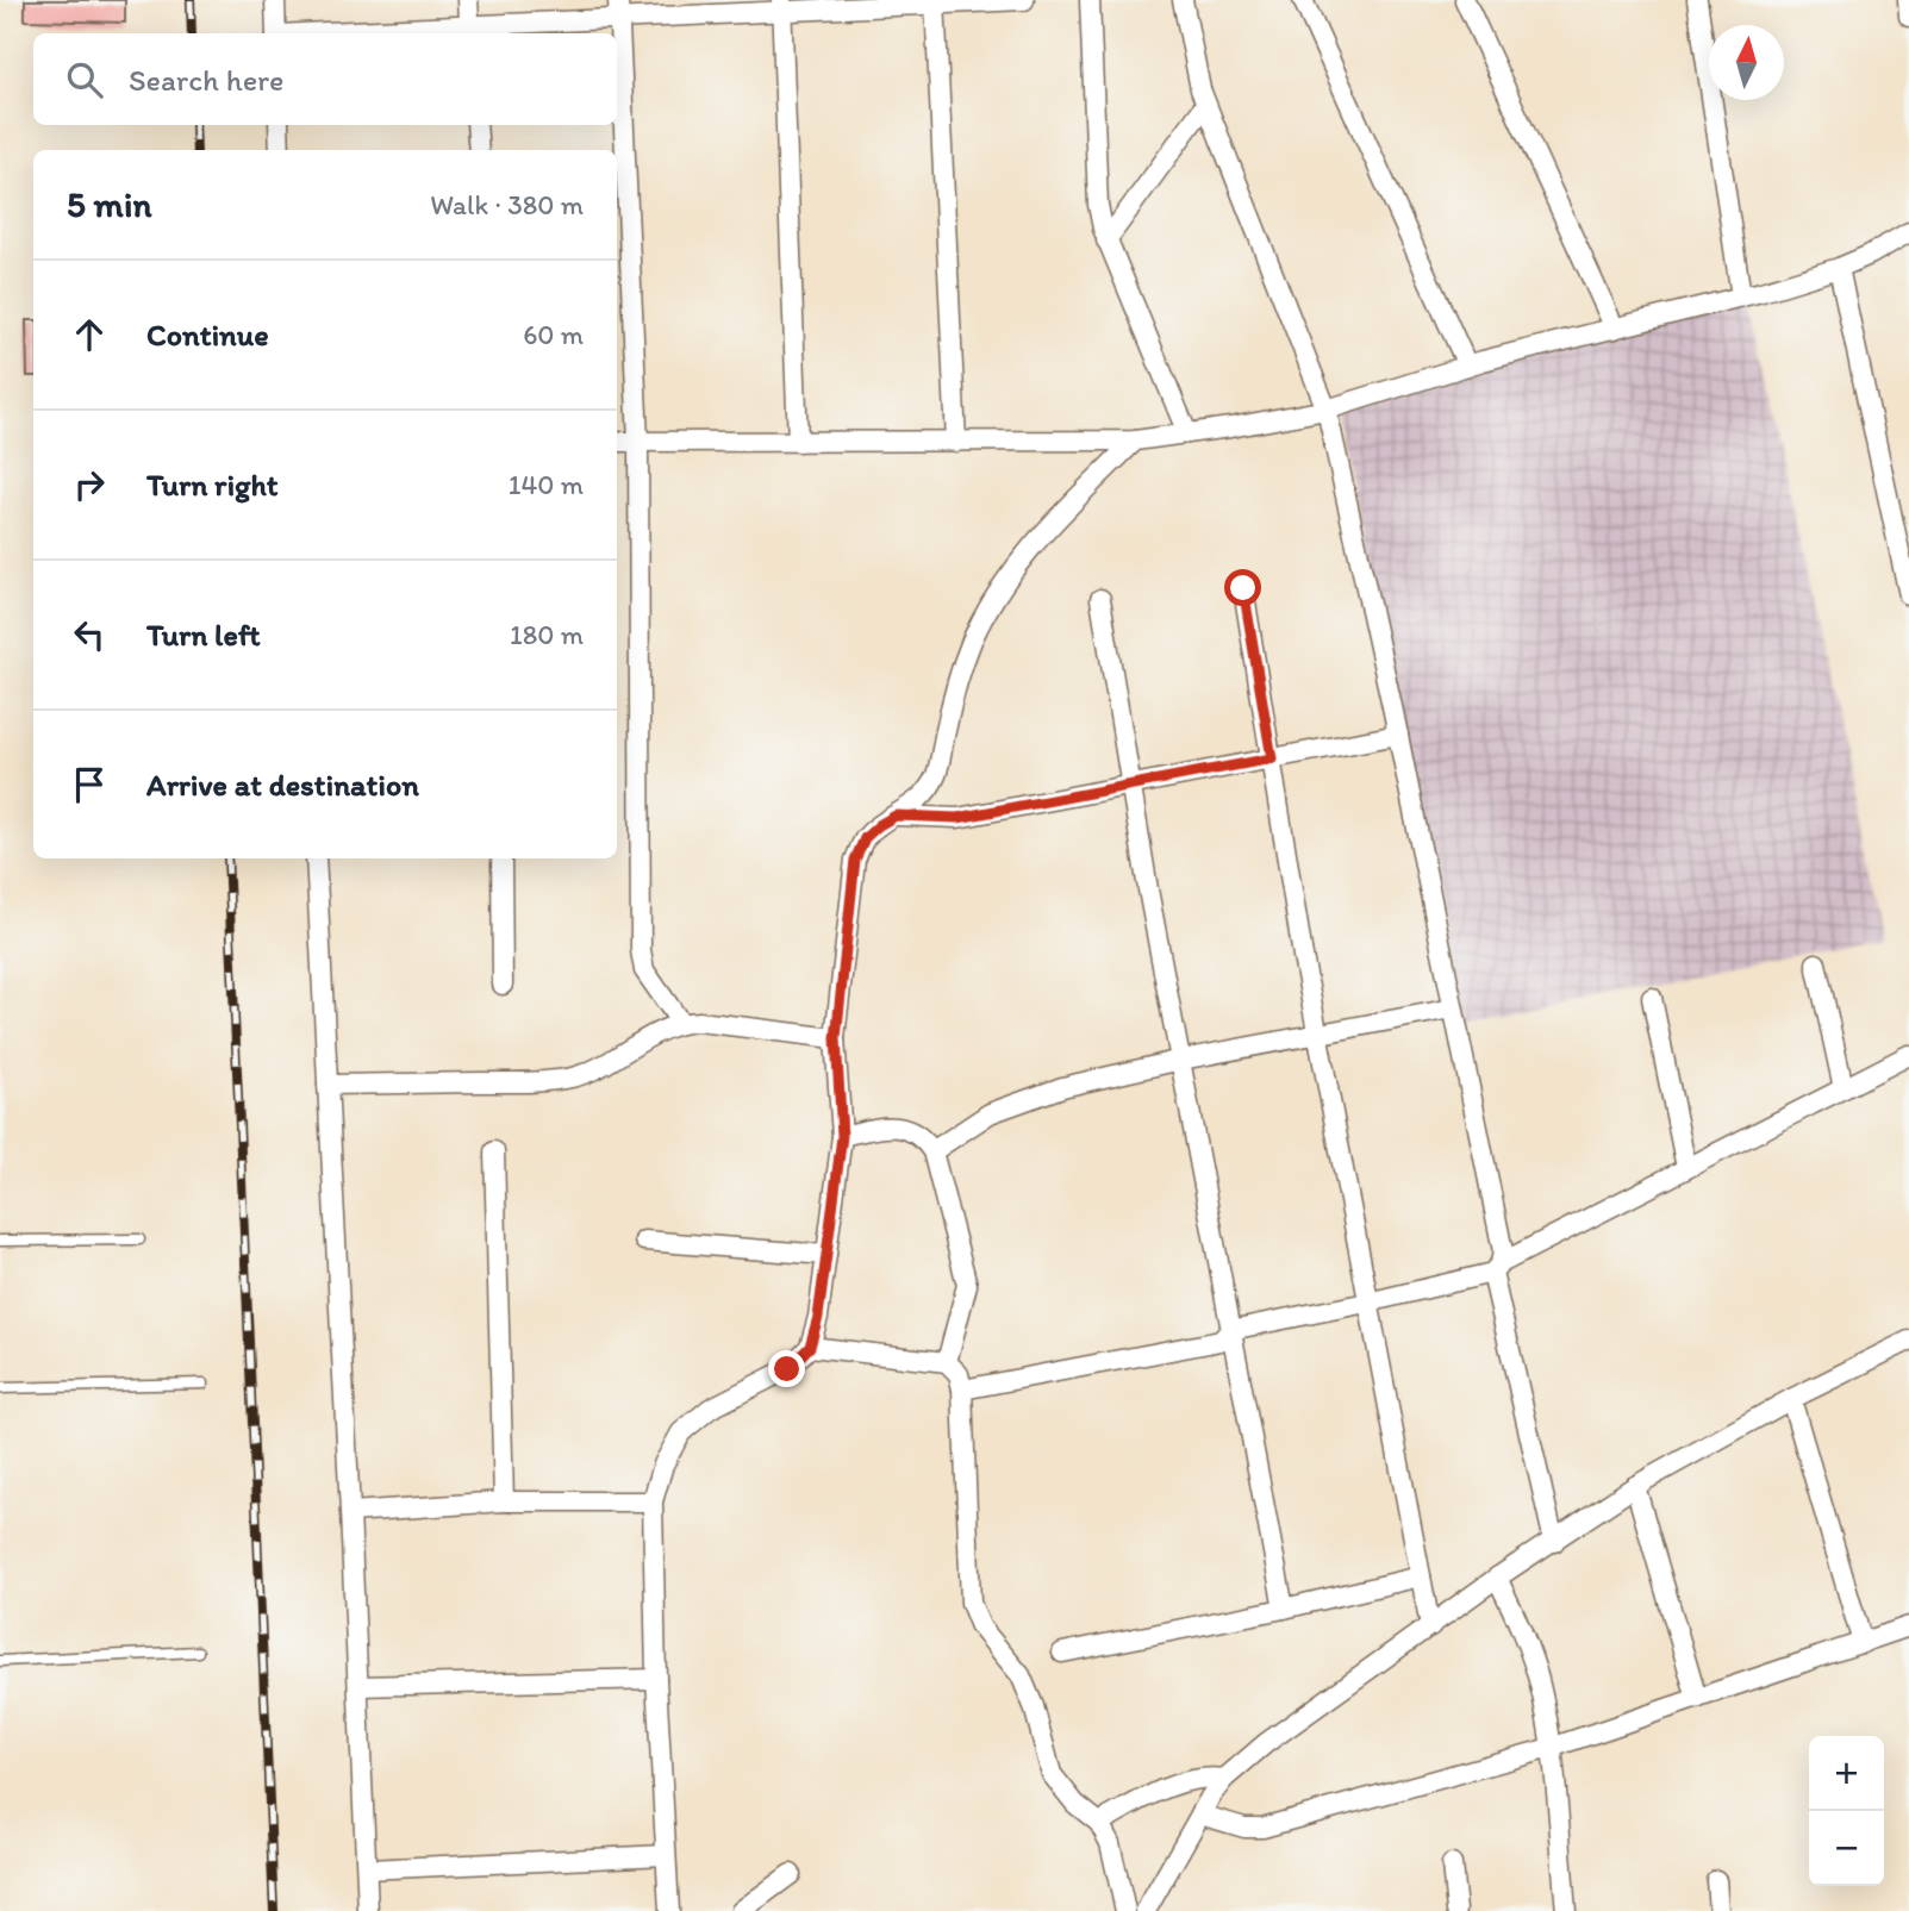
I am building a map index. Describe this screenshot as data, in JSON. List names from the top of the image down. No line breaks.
{"north":"top","page":{"search":"Search here","heading":["5 min","Walk · 380 m"],"list":[["Continue","60 m"],["Turn right","140 m"],["Turn left","180 m"],"Arrive at destination"],"map_buttons":["+","−"]}}
